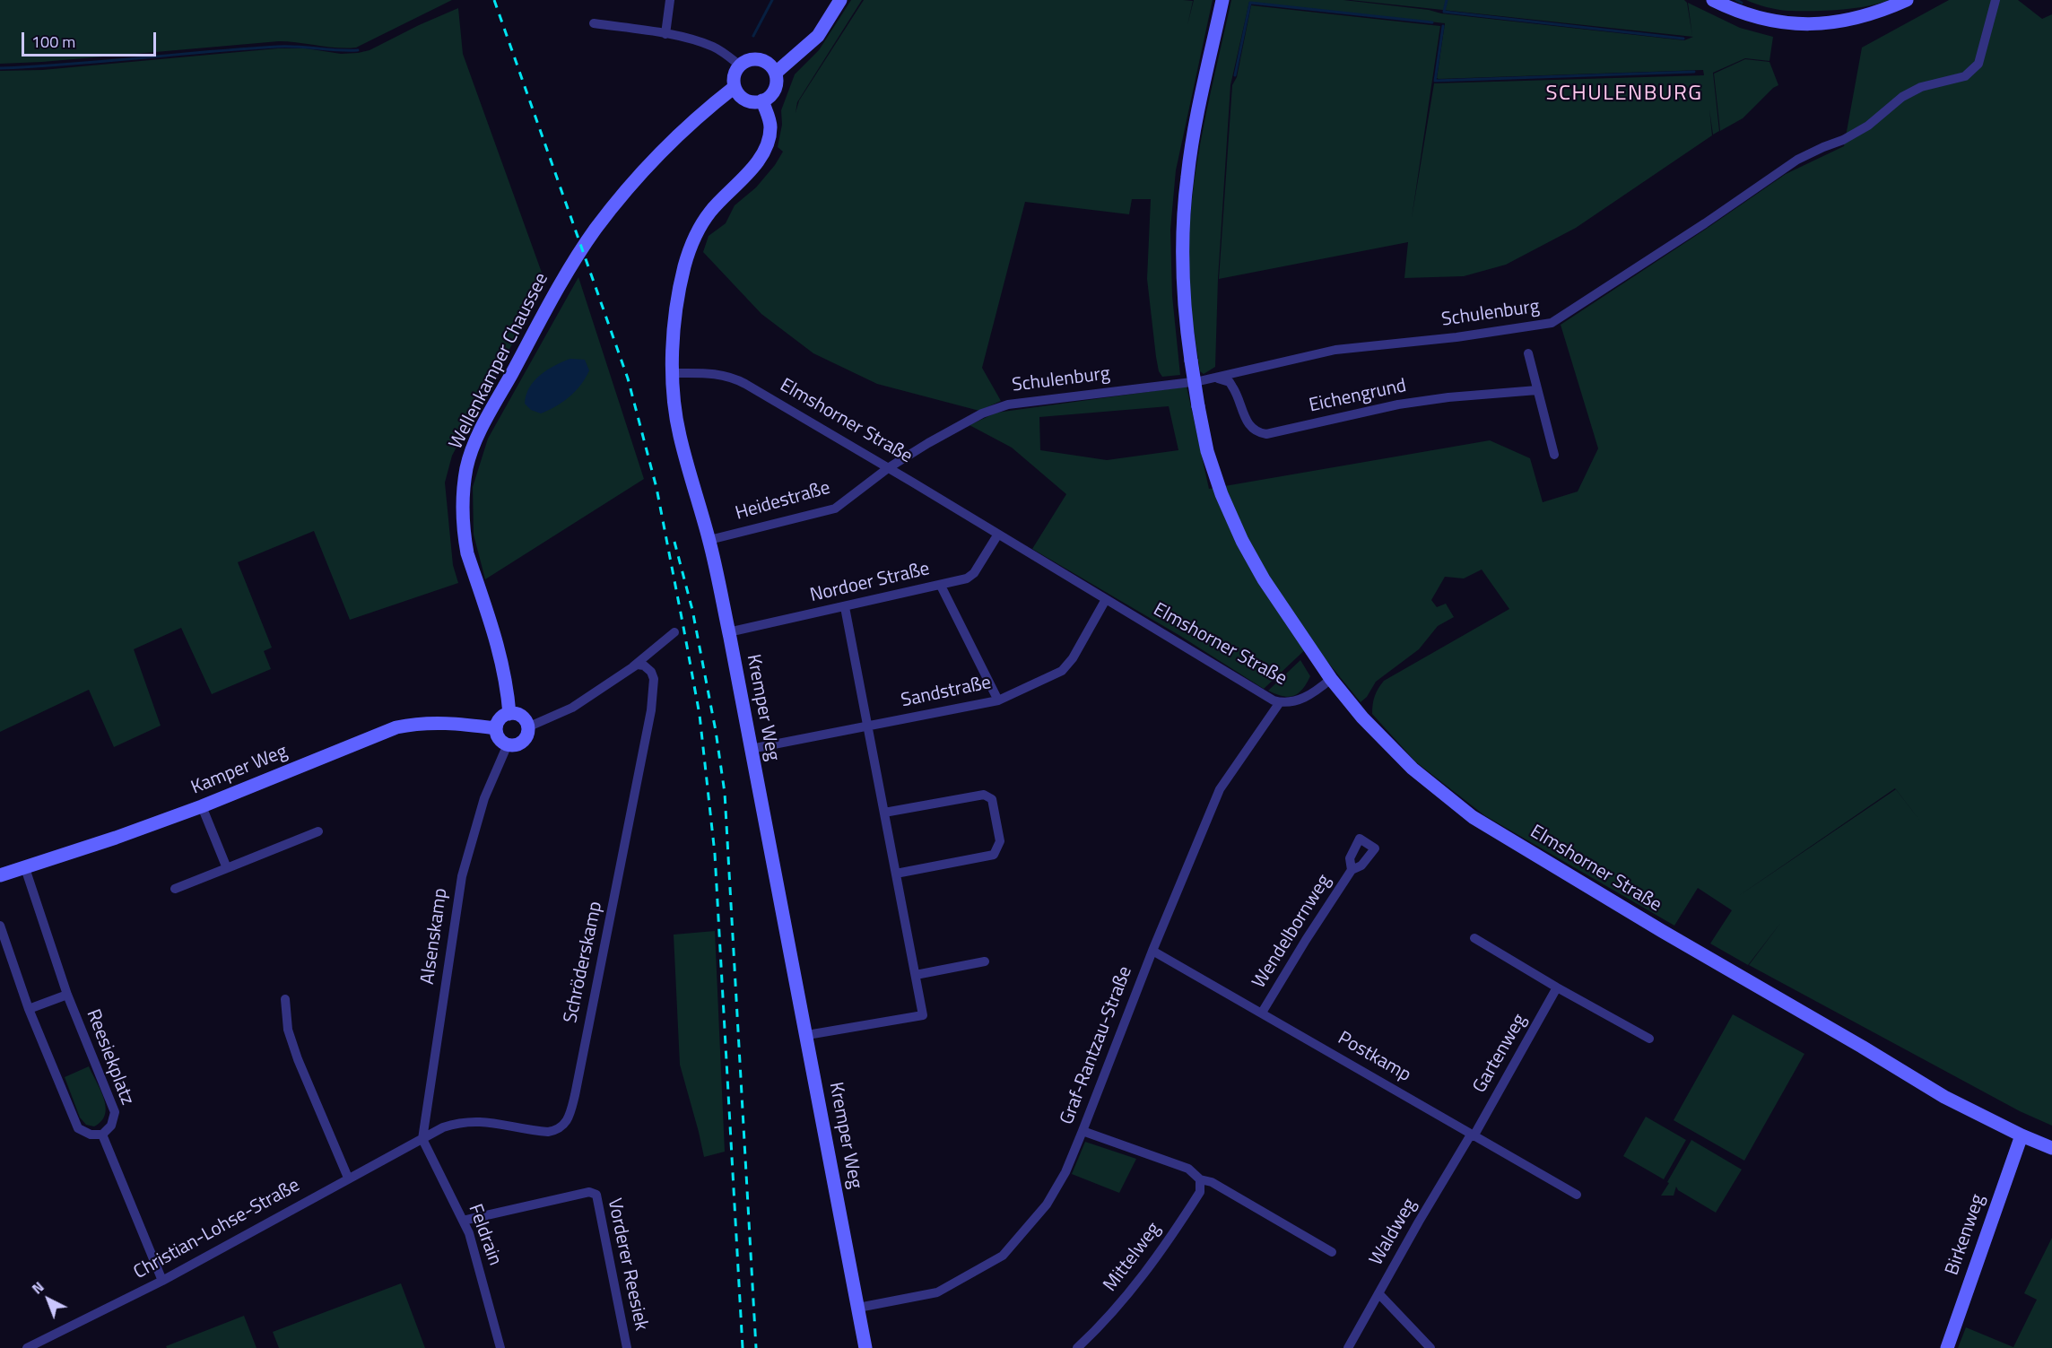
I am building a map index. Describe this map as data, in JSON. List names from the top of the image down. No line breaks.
{"streets":{"main road":["Wellenkamper Chaussee","Elmshorner Straße","Kremper Weg","Kamper Weg","Birkenweg"],"street":["Schulenburg","Eichengrund","Heidestraße","Nordoer Straße","Sandstraße","Wendelbornweg","Alsenskamp","Schröderskamp","Graf-Rantzau-Straße","Gartenweg","Reesiekplatz","Postkamp","Christian-Lohse-Straße","Waldweg","Feldrain","Mittelweg","Vorderer Reesiek"]},"crossings":[["Schulenburg","Eichengrund"],["Schulenburg","Elmshorner Straße"],["Schulenburg","Heidestraße"],["Wellenkamper Chaussee","Kremper Weg"],["Wellenkamper Chaussee","Kamper Weg"],["Wellenkamper Chaussee","Alsenskamp"],["Elmshorner Straße","Heidestraße"],["Elmshorner Straße","Nordoer Straße"],["Elmshorner Straße","Sandstraße"],["Elmshorner Straße","Kremper Weg"],["Elmshorner Straße","Graf-Rantzau-Straße"],["Elmshorner Straße","Birkenweg"],["Heidestraße","Kremper Weg"],["Nordoer Straße","Kremper Weg"],["Sandstraße","Kremper Weg"],["Kremper Weg","Graf-Rantzau-Straße"],["Kamper Weg","Alsenskamp"],["Kamper Weg","Reesiekplatz"],["Wendelbornweg","Postkamp"],["Alsenskamp","Schröderskamp"],["Alsenskamp","Christian-Lohse-Straße"],["Alsenskamp","Feldrain"],["Schröderskamp","Christian-Lohse-Straße"],["Schröderskamp","Feldrain"],["Graf-Rantzau-Straße","Postkamp"],["Gartenweg","Postkamp"],["Gartenweg","Waldweg"],["Postkamp","Waldweg"],["Christian-Lohse-Straße","Feldrain"],["Feldrain","Vorderer Reesiek"]],"districts":["SCHULENBURG"],"scale_bar":"100 m","north":"top left"}
